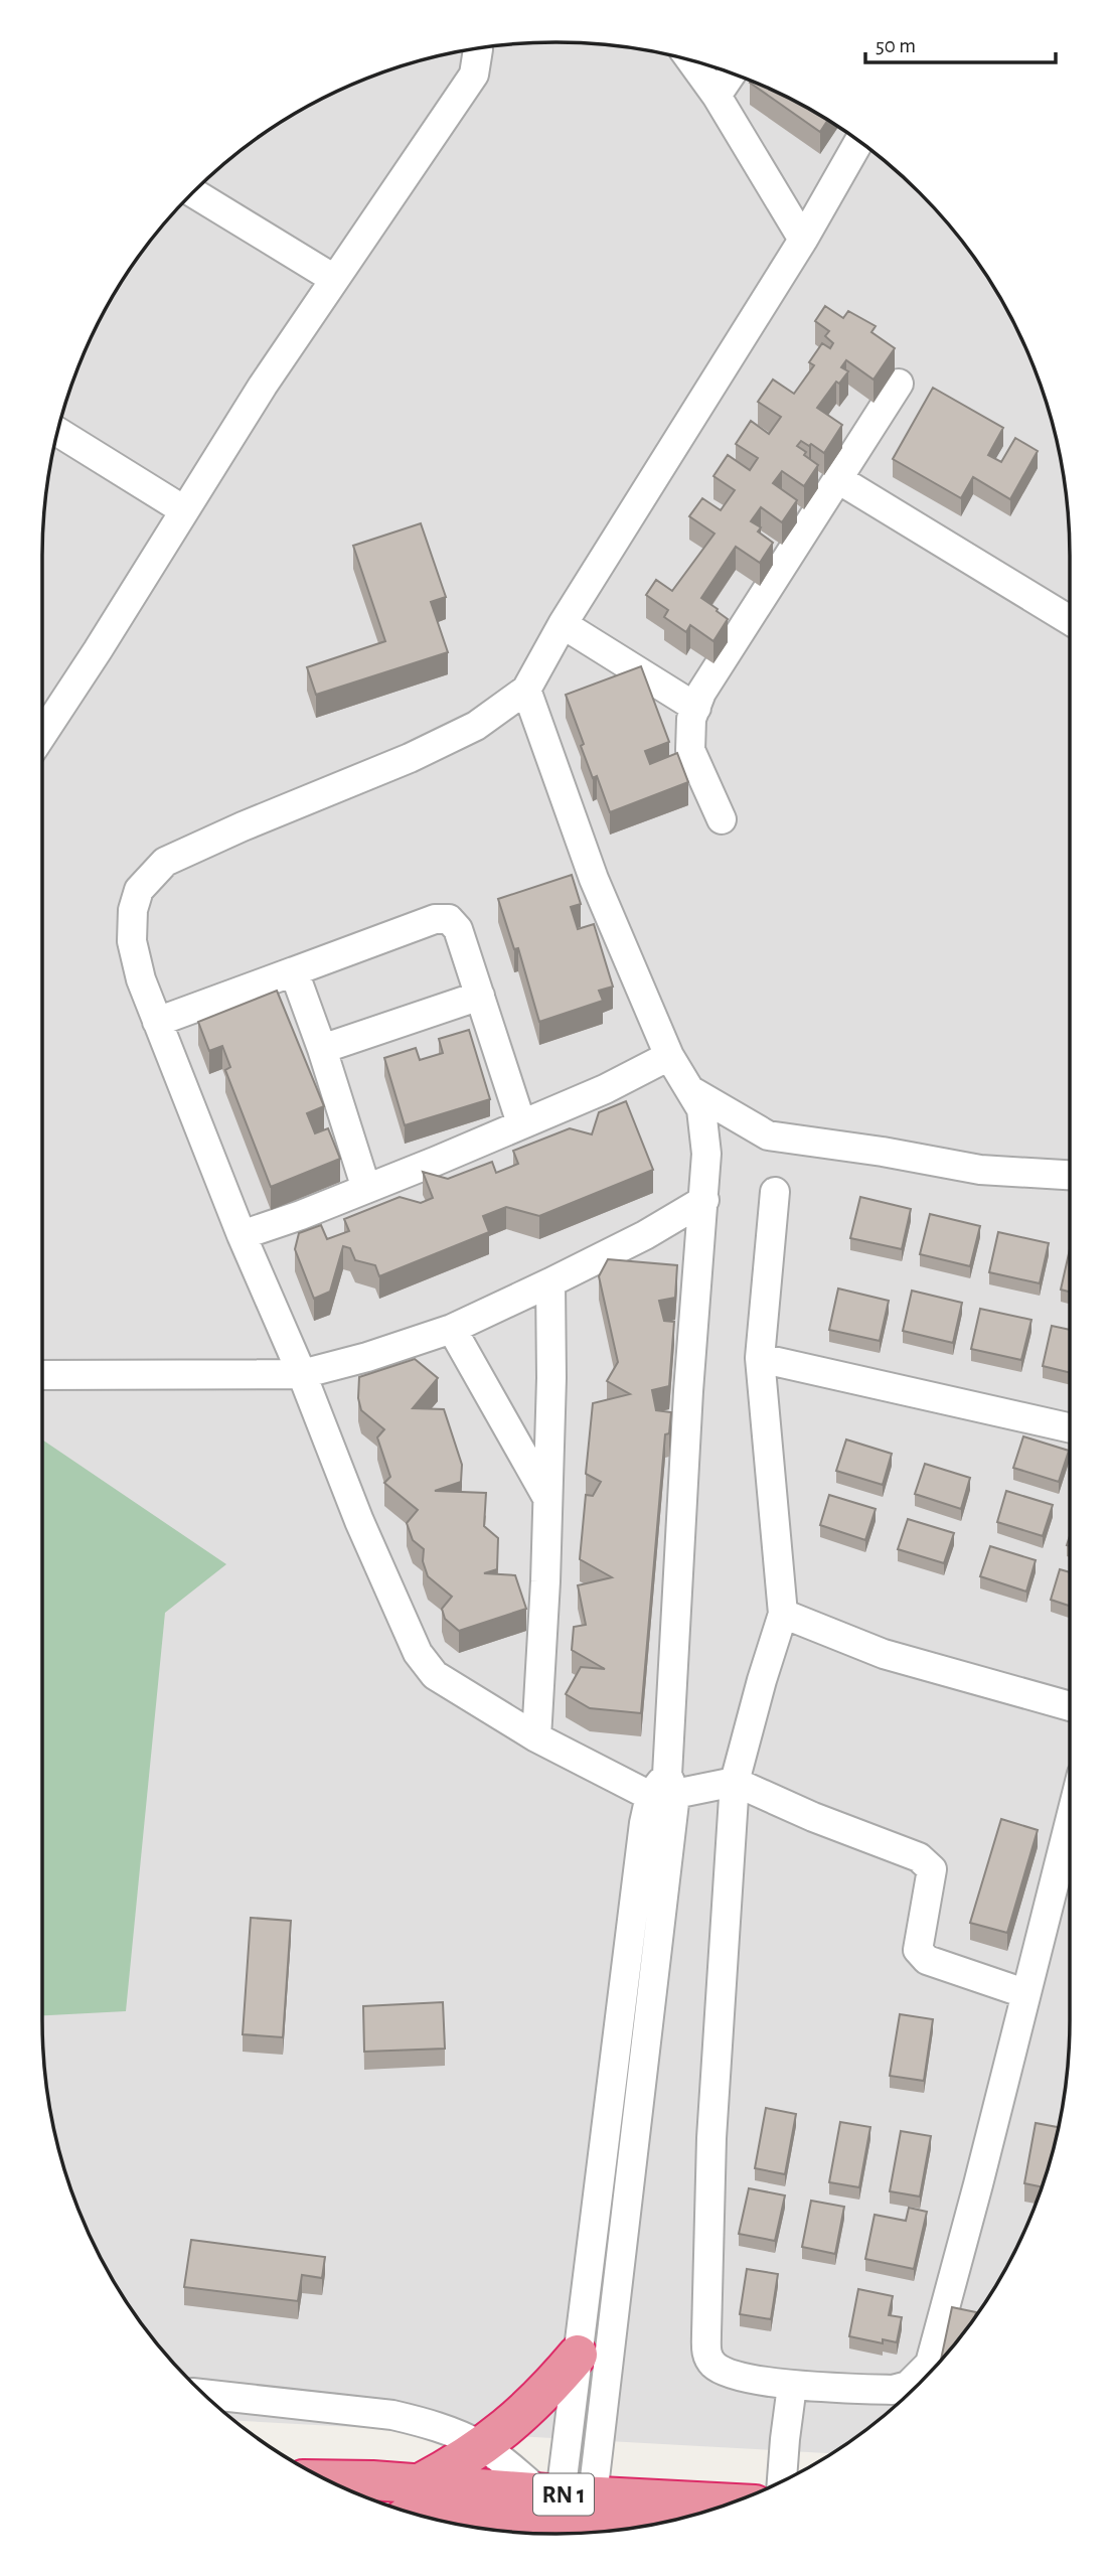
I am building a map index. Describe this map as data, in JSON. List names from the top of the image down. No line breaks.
{"streets":{"highway":["RN 1"]},"scale_bar":"50 m"}
